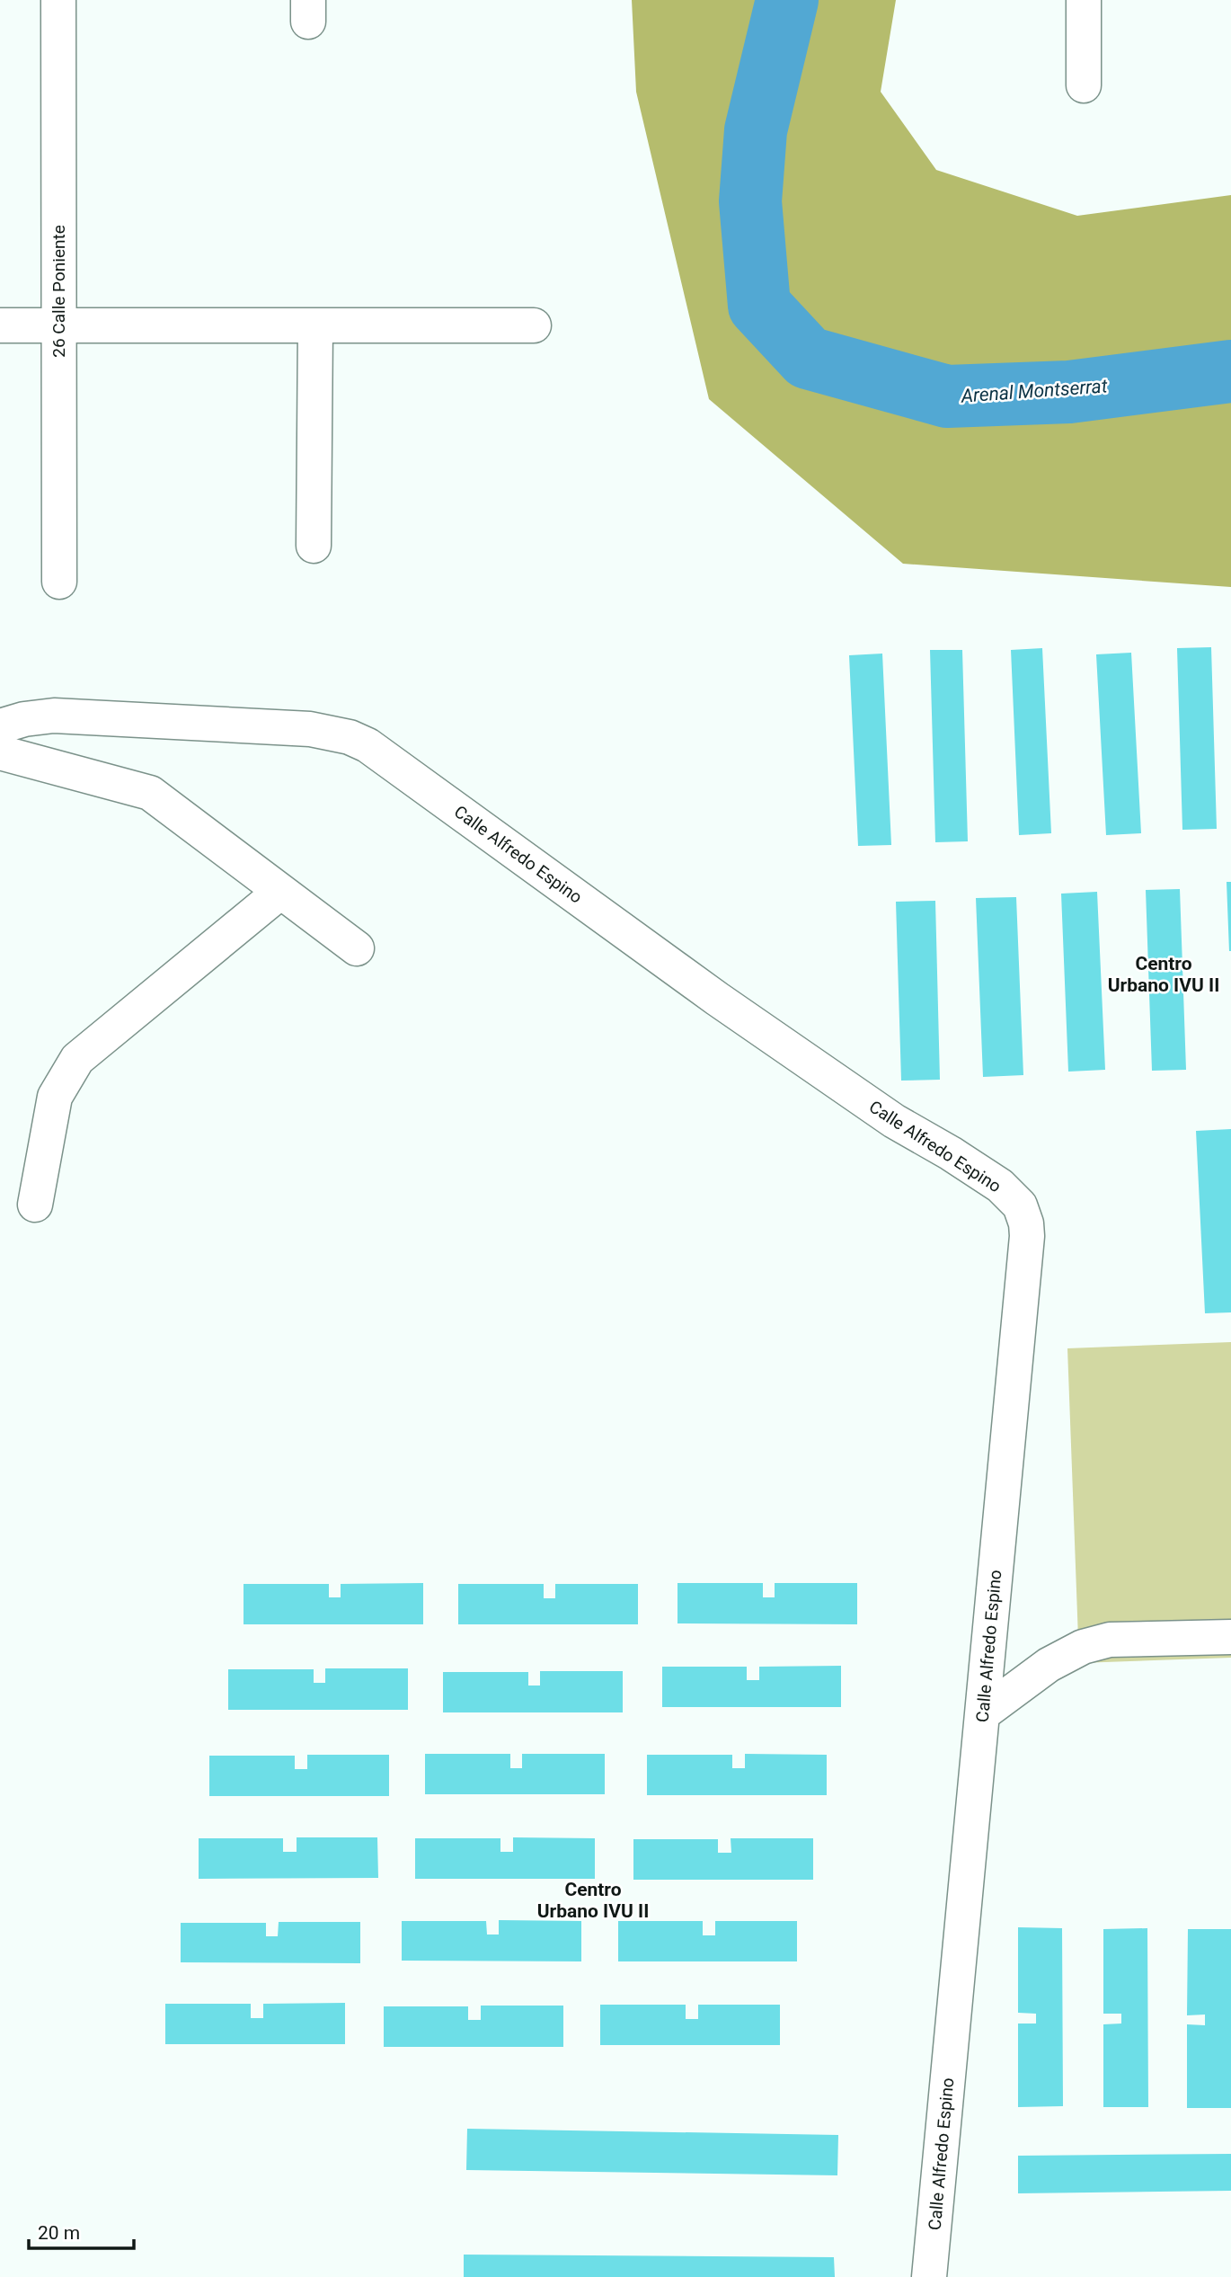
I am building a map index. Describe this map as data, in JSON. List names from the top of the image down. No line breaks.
{"streets":{"street":["26 Calle Poniente","Calle Alfredo Espino"]},"districts":["Centro Urbano IVU II","Centro Urbano IVU II"],"water":["Arenal Montserrat"],"scale_bar":"20 m"}
